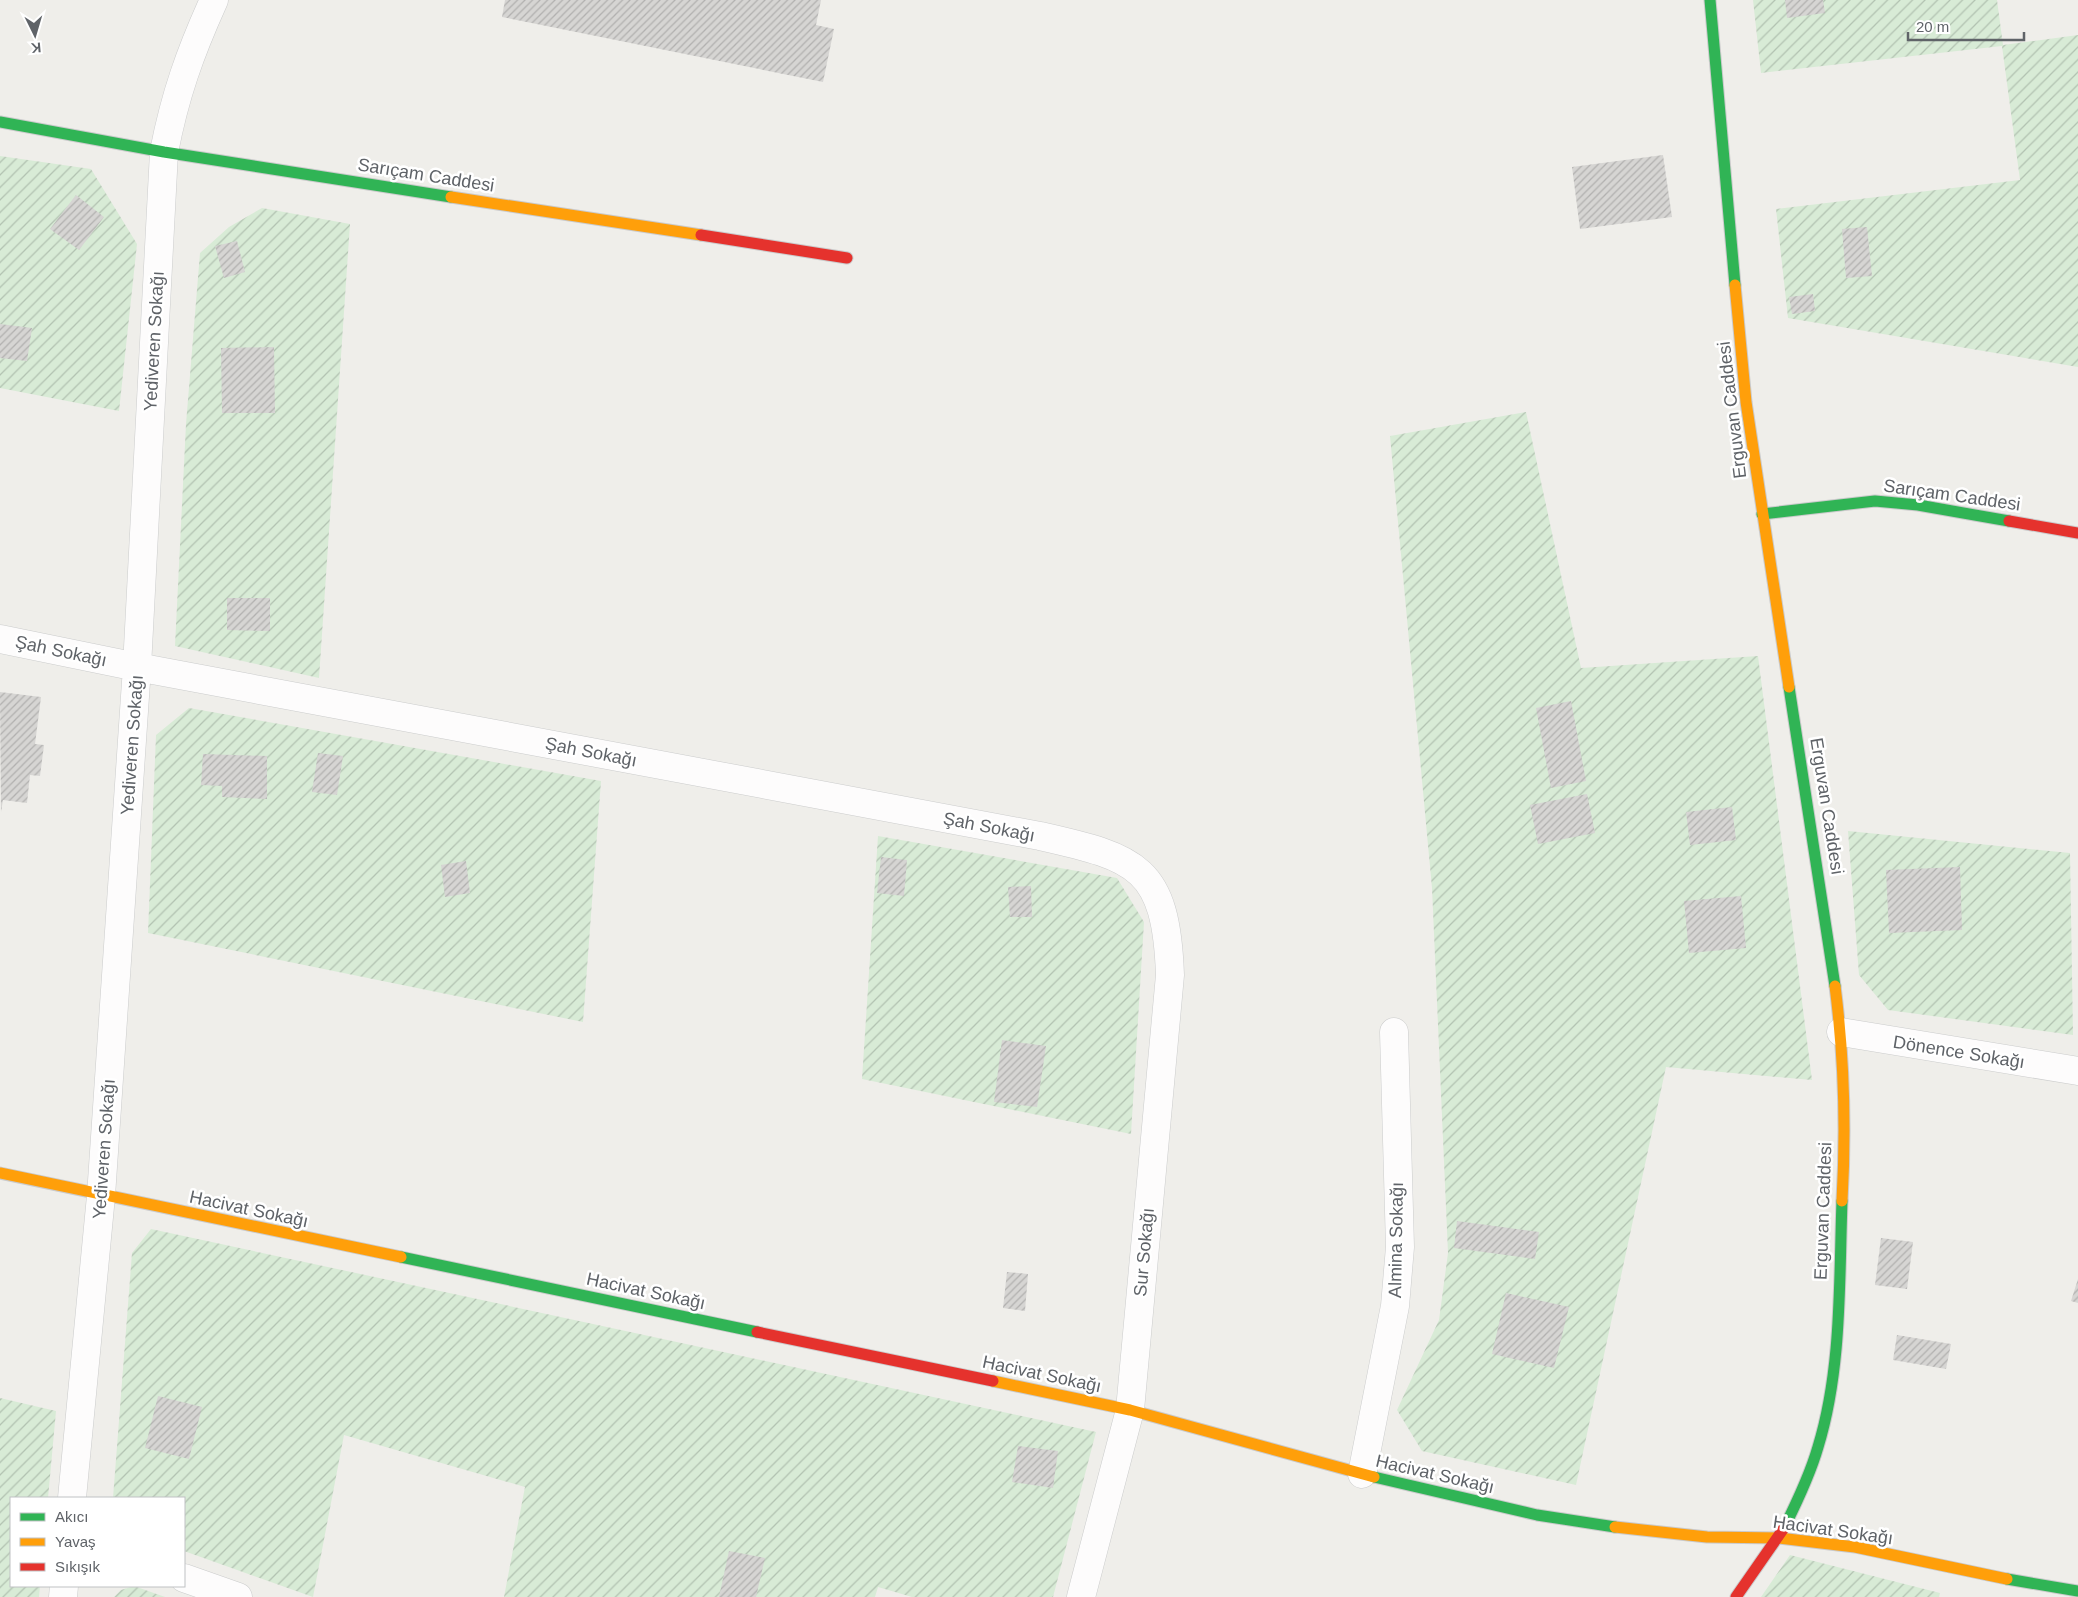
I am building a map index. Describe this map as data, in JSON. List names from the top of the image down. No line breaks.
{"streets":{"street":["Sarıçam Caddesi","Yediveren Sokağı","Erguvan Caddesi","Şah Sokağı","Dönence Sokağı","Hacivat Sokağı","Almina Sokağı","Sur Sokağı"]},"crossings":[["Sarıçam Caddesi","Yediveren Sokağı"],["Sarıçam Caddesi","Erguvan Caddesi"],["Yediveren Sokağı","Şah Sokağı"],["Yediveren Sokağı","Hacivat Sokağı"],["Erguvan Caddesi","Dönence Sokağı"],["Erguvan Caddesi","Hacivat Sokağı"],["Şah Sokağı","Sur Sokağı"],["Hacivat Sokağı","Almina Sokağı"],["Hacivat Sokağı","Sur Sokağı"]],"legend":["Akıcı","Yavaş","Sıkışık"],"scale_bar":"20 m","north":"bottom"}
